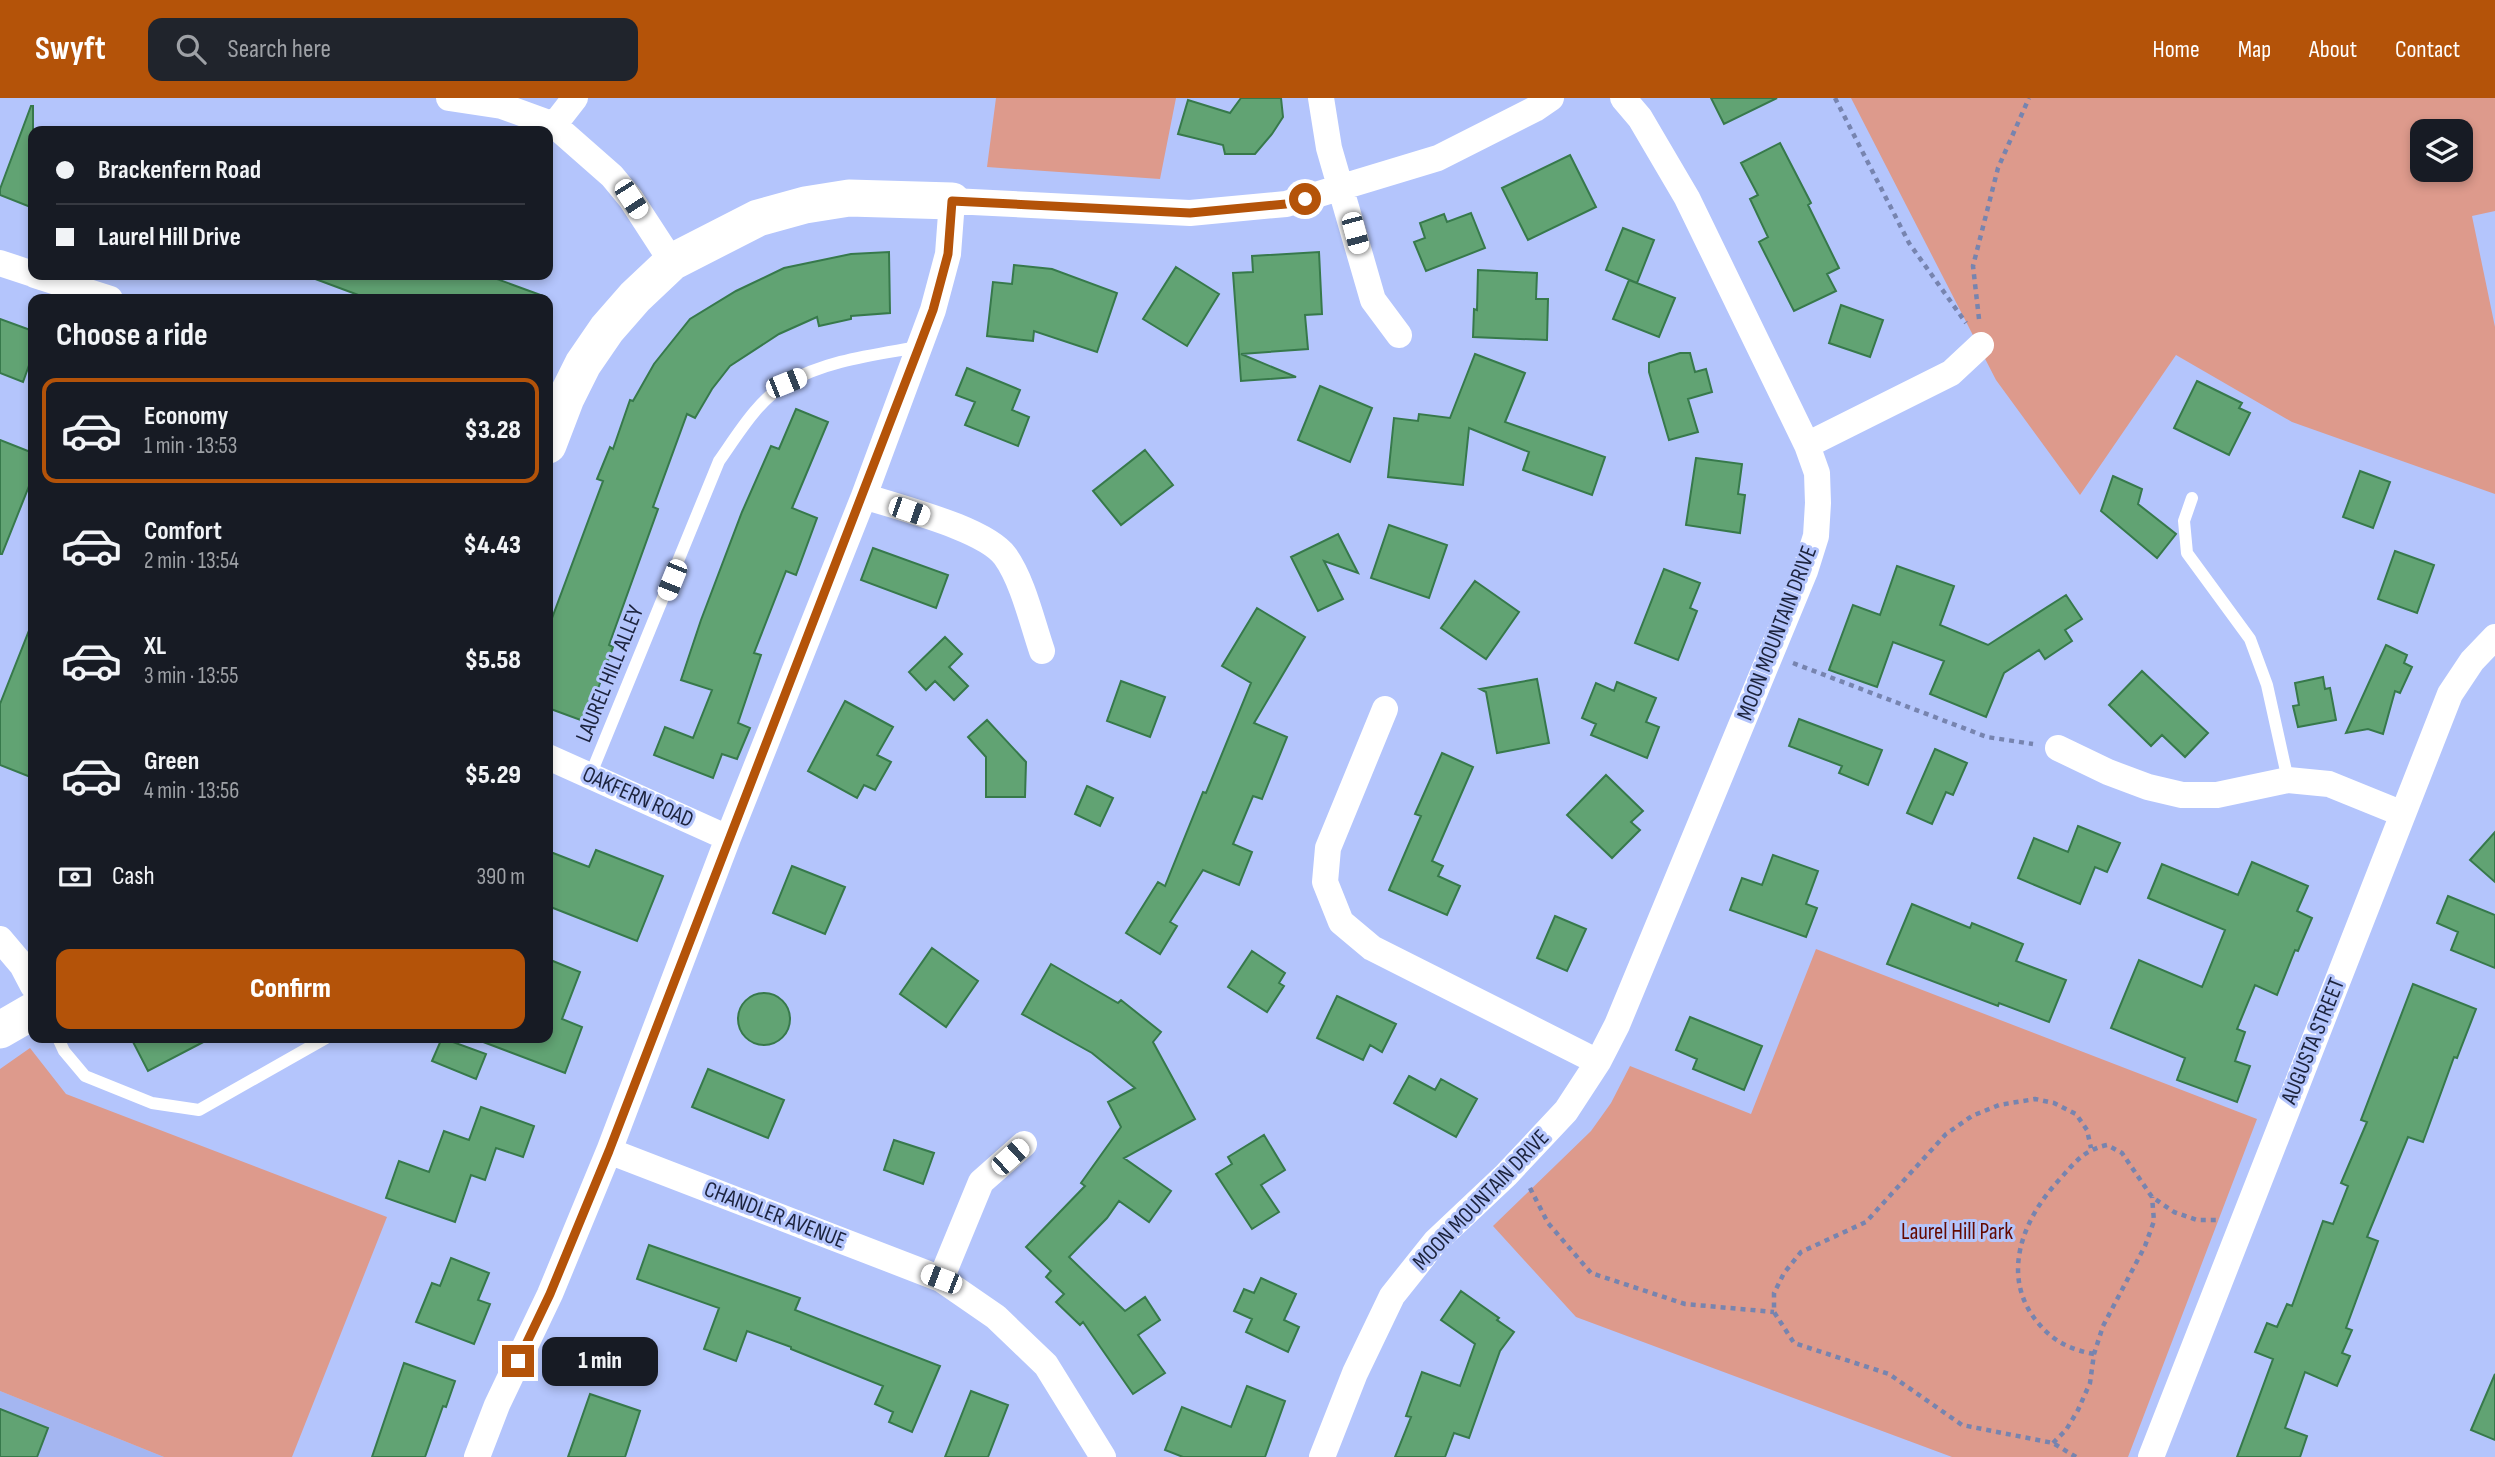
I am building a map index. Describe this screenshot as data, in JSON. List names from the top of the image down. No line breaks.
{"streets":{"street":["MOON MOUNTAIN DRIVE","OAKFERN ROAD","AUGUSTA STREET","CHANDLER AVENUE"],"lane":["LAUREL HILL ALLEY"]},"crossings":[["LAUREL HILL ALLEY","OAKFERN ROAD"]],"parks":["Laurel Hill Park"],"page":{"header":"Swyft","search":"Search here","nav":["Home","Map","About","Contact"],"banner":["Brackenfern Road","Laurel Hill Drive"],"heading":"Choose a ride","list":[{"name":"Economy","note":"1 min · 13:53","value":"$3.28"},{"name":"Comfort","note":"2 min · 13:54","value":"$4.43"},{"name":"XL","note":"3 min · 13:55","value":"$5.58"},{"name":"Green","note":"4 min · 13:56","value":"$5.29"}],"pay":["Cash","390 m"],"buttons":"Confirm","bubble":"1 min"}}
